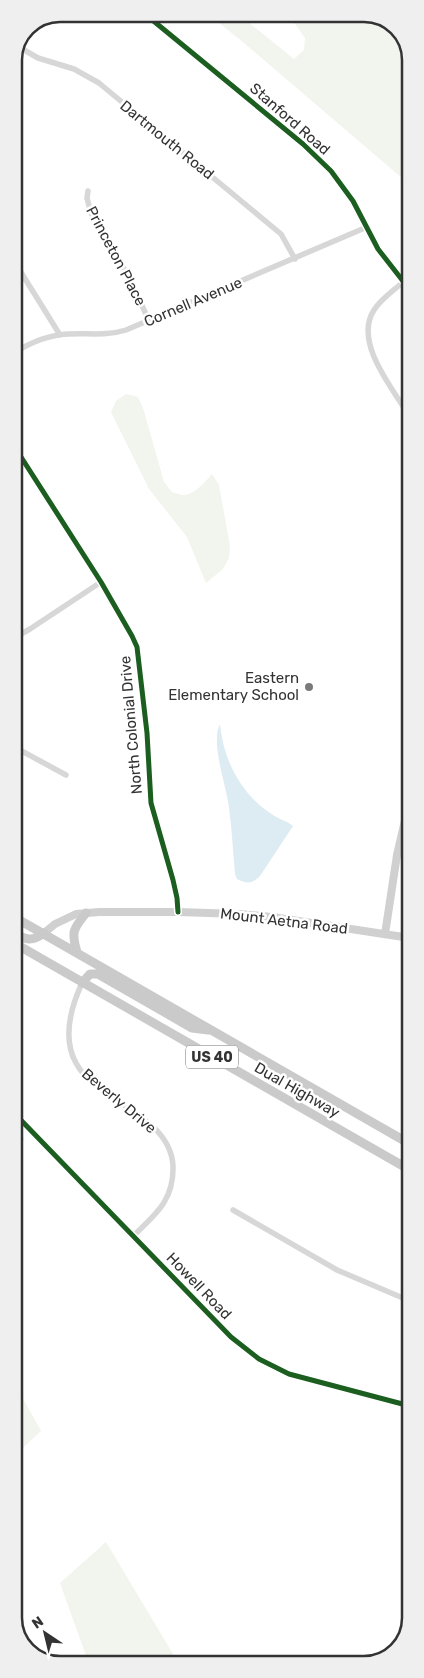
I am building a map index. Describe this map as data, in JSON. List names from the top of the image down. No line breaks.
{"streets":{"main road":["US 40","Dual Highway"],"street":["Stanford Road","Dartmouth Road","Princeton Place","Cornell Avenue","North Colonial Drive","Mount Aetna Road","Beverly Drive","Howell Road"]},"crossings":[["Stanford Road","Cornell Avenue"],["Dartmouth Road","Cornell Avenue"],["Princeton Place","Cornell Avenue"],["North Colonial Drive","Mount Aetna Road"],["Mount Aetna Road","Dual Highway"],["Dual Highway","Beverly Drive"],["Beverly Drive","Howell Road"]],"places":["Eastern Elementary School"],"north":"top left"}
